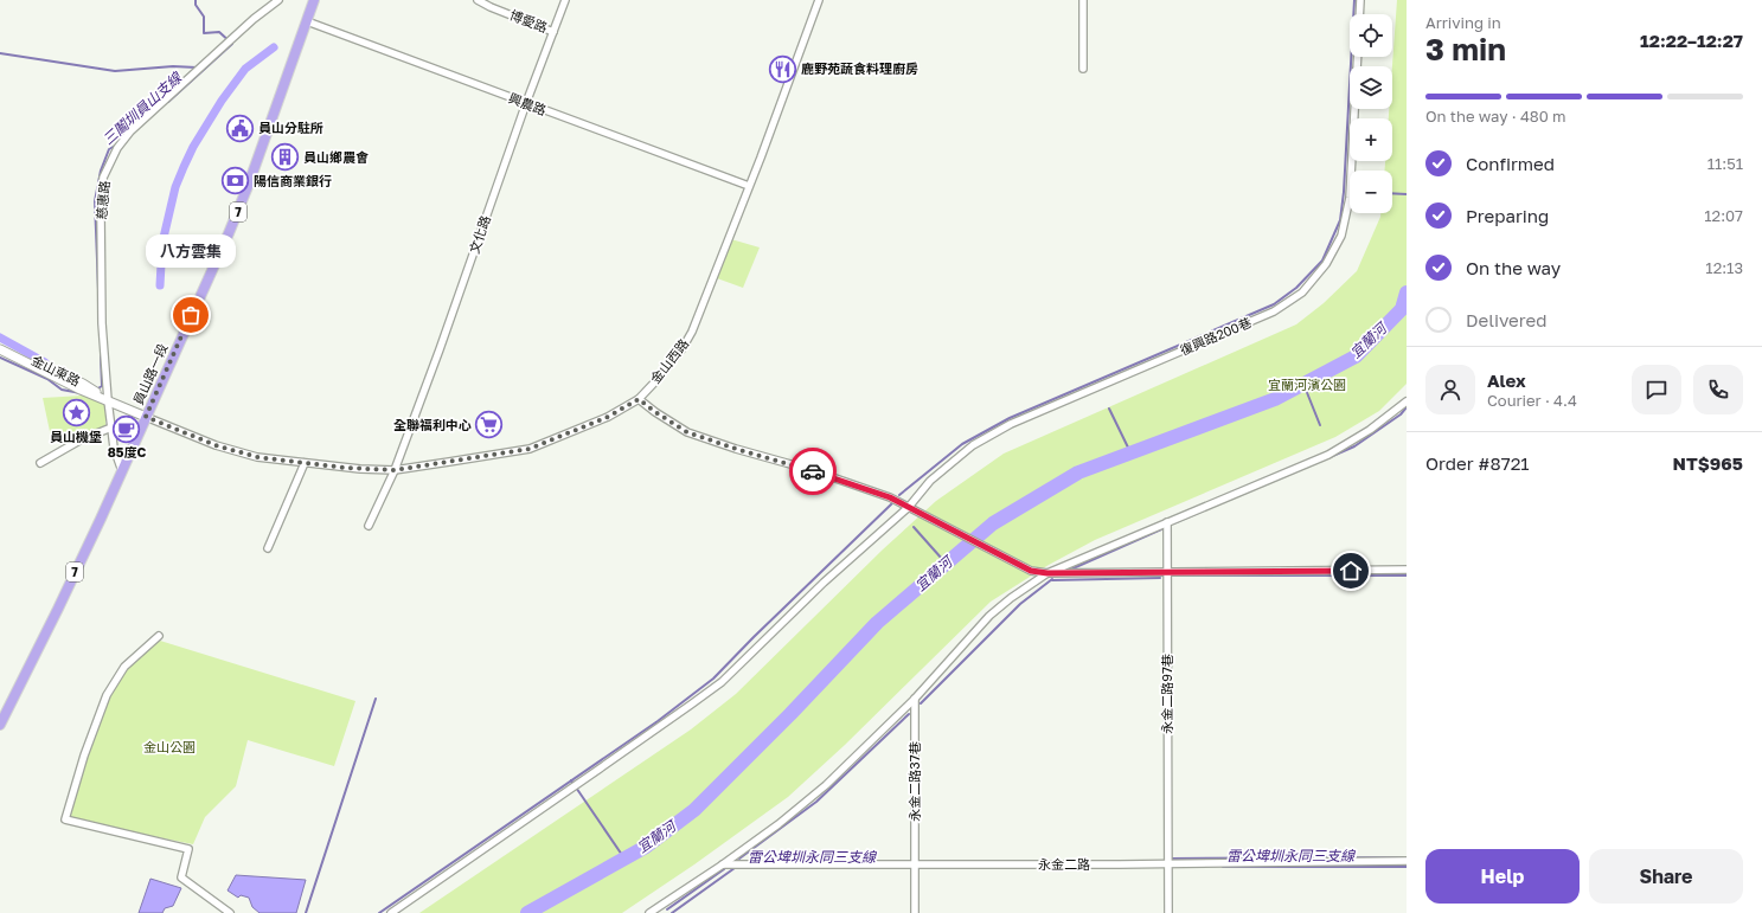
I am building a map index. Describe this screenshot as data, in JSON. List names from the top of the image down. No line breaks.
{"streets":{"main road":["7","員山路一段"],"street":["博愛路","興農路","慈惠路","文化路","復興路200巷","金山西路","金山東路","永金二路97巷","永金二路37巷","永金二路"]},"crossings":[["博愛路","文化路"],["興農路","文化路"],["興農路","金山西路"],["興農路","員山路一段"],["慈惠路","金山東路"],["慈惠路","員山路一段"],["文化路","金山西路"],["金山西路","金山東路"],["金山西路","員山路一段"],["金山東路","員山路一段"],["永金二路97巷","永金二路"],["永金二路37巷","永金二路"]],"water":["三鬮圳員山支線","宜蘭河","雷公埤圳永同三支線"],"parks":["宜蘭河濱公園","金山公園"],"places":{"restaurant":["鹿野苑蔬食料理廚房"],"public building":["員山分駐所"],"building":["員山鄉農會"],"bank":["陽信商業銀行"],"other":["八方雲集"],"place":["員山機堡"],"supermarket":["全聯福利中心"],"cafe":["85度C"]},"page":{"heading":["3 min","Arriving in","12:22–12:27"],"panel":["Alex","Courier · 4.4","Order #8721","NT$965"],"map_buttons":["+","−"],"bar":"On the way · 480 m","list":[["Confirmed","11:51"],["Preparing","12:07"],["On the way","12:13"],"Delivered"],"bubble":"八方雲集","buttons":["Help","Share"]}}
